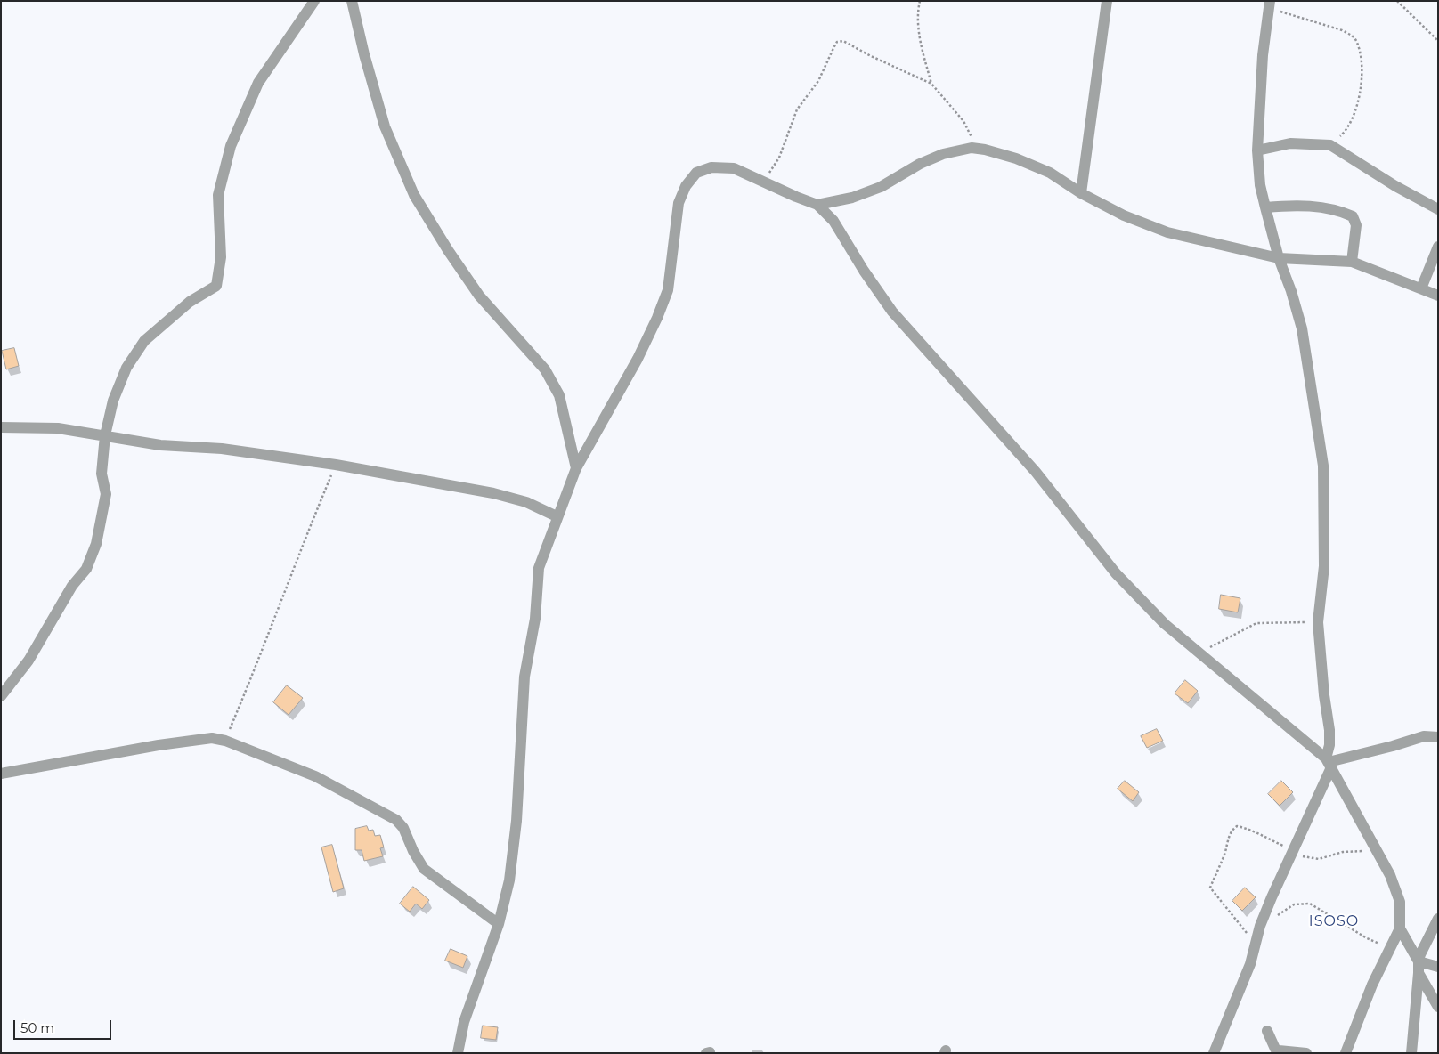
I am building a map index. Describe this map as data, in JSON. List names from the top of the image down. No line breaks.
{"districts":["ISOSO"],"scale_bar":"50 m"}
